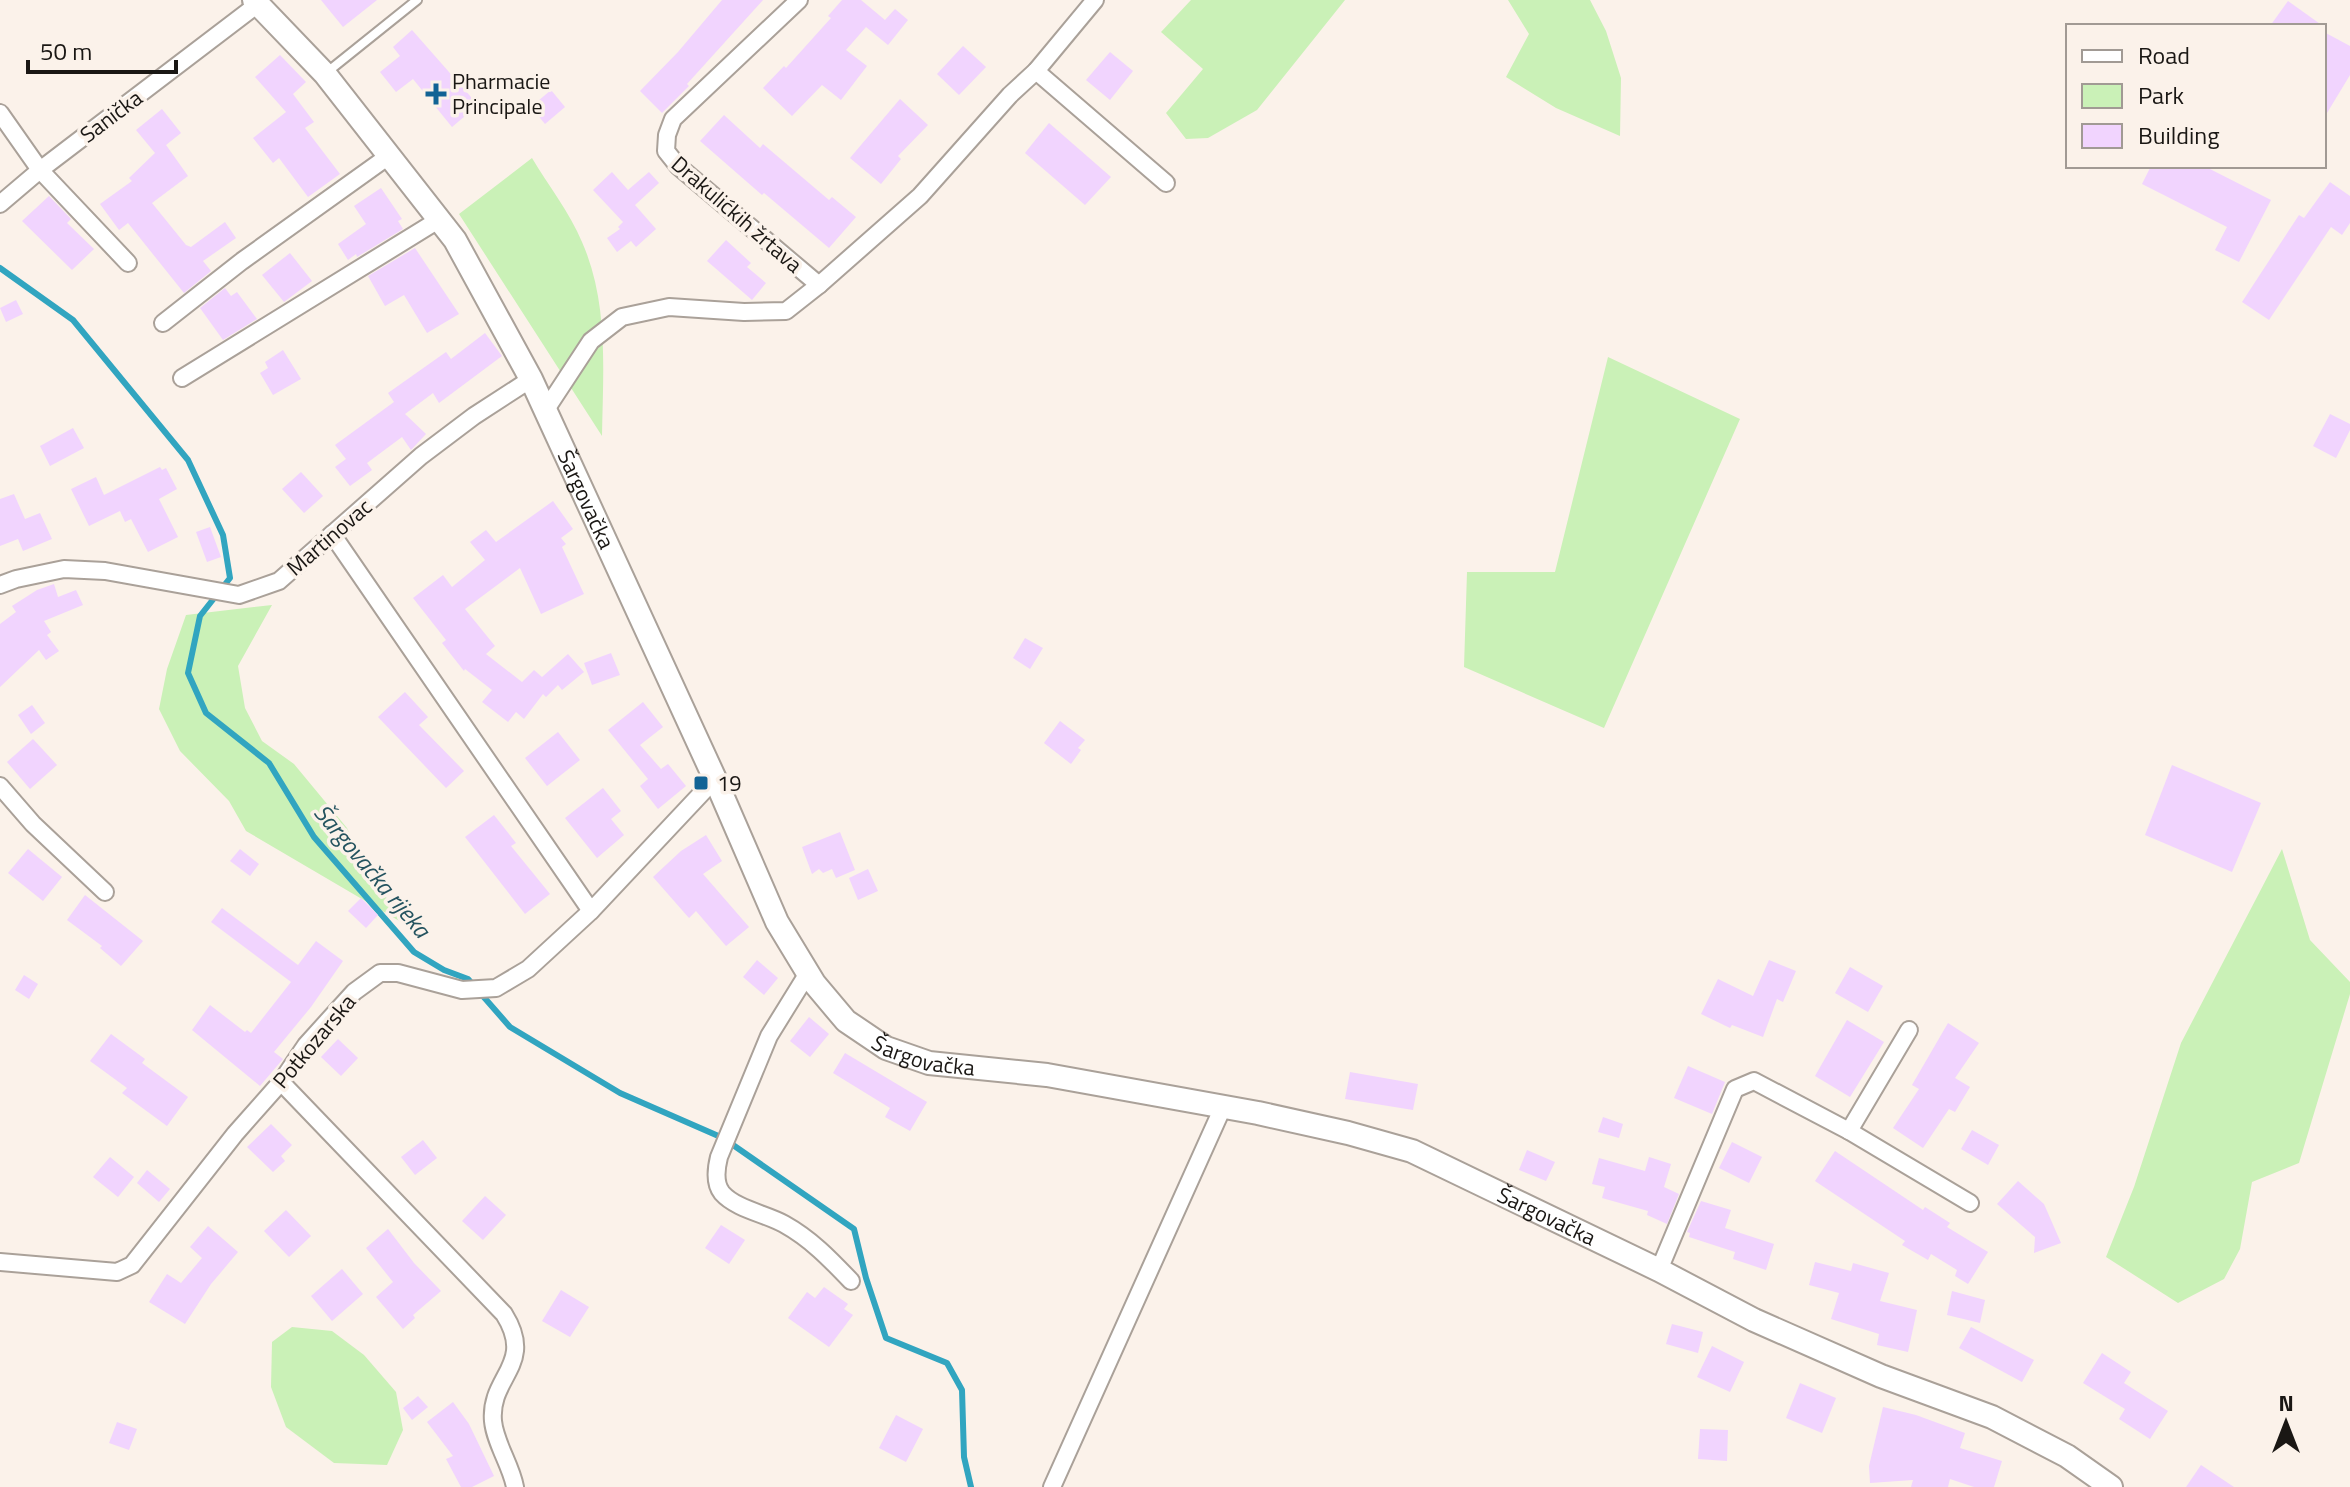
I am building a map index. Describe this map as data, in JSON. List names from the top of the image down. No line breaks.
{"streets":{"street":["Sanička","Drakulićkih žrtava","Šargovačka","Martinovac","Potkozarska"]},"crossings":[["Sanička","Šargovačka"],["Drakulićkih žrtava","Šargovačka"],["Šargovačka","Martinovac"],["Šargovačka","Potkozarska"]],"water":["Šargovačka rijeka"],"places":{"health":["Pharmacie Principale"],"transit":["19"]},"legend":["Road","Park","Building"],"scale_bar":"50 m","north":"top"}
